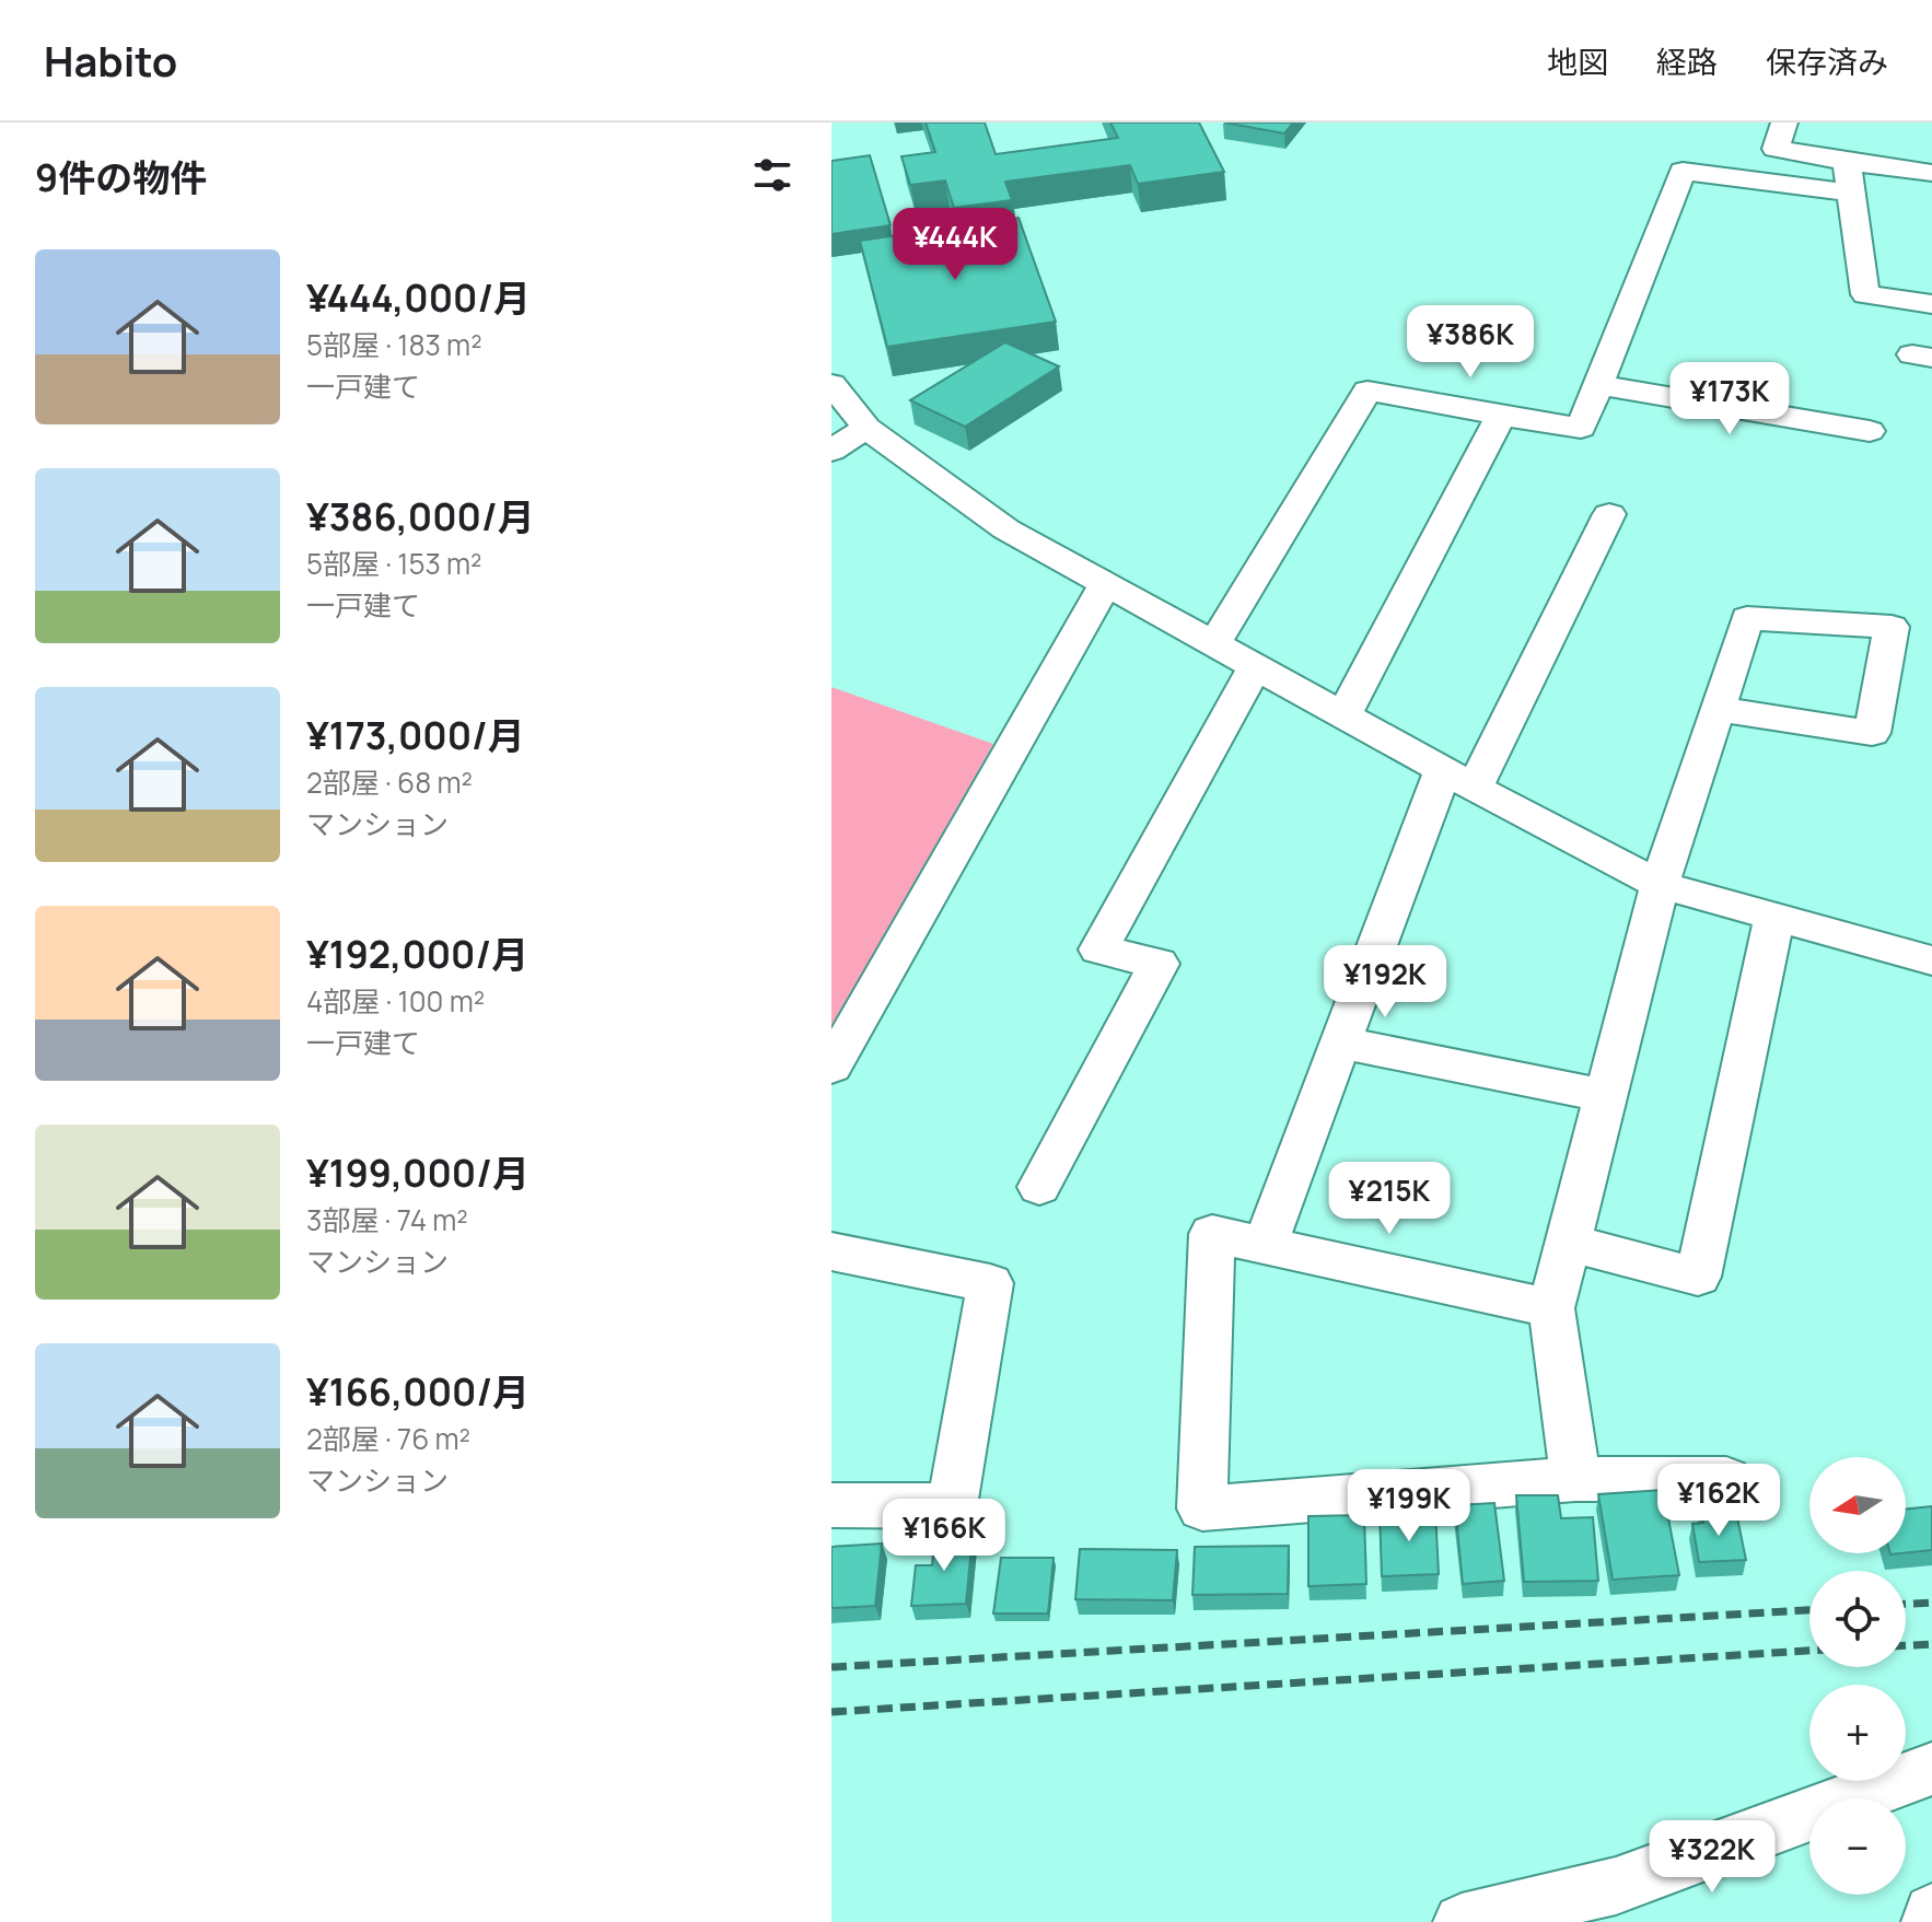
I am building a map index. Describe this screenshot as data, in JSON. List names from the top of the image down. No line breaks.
{"north":"left","page":{"header":"Habito","nav":["地図","経路","保存済み"],"heading":"9件の物件","price":["¥444K","¥386K","¥173K","¥192K","¥215K","¥162K","¥199K","¥166K","¥322K"],"list":[{"name":"¥444,000/月","note":"5部屋 · 183 m² · 一戸建て"},{"name":"¥386,000/月","note":"5部屋 · 153 m² · 一戸建て"},{"name":"¥173,000/月","note":"2部屋 · 68 m² · マンション"},{"name":"¥192,000/月","note":"4部屋 · 100 m² · 一戸建て"},{"name":"¥199,000/月","note":"3部屋 · 74 m² · マンション"},{"name":"¥166,000/月","note":"2部屋 · 76 m² · マンション"}],"map_buttons":["+","−"]}}
